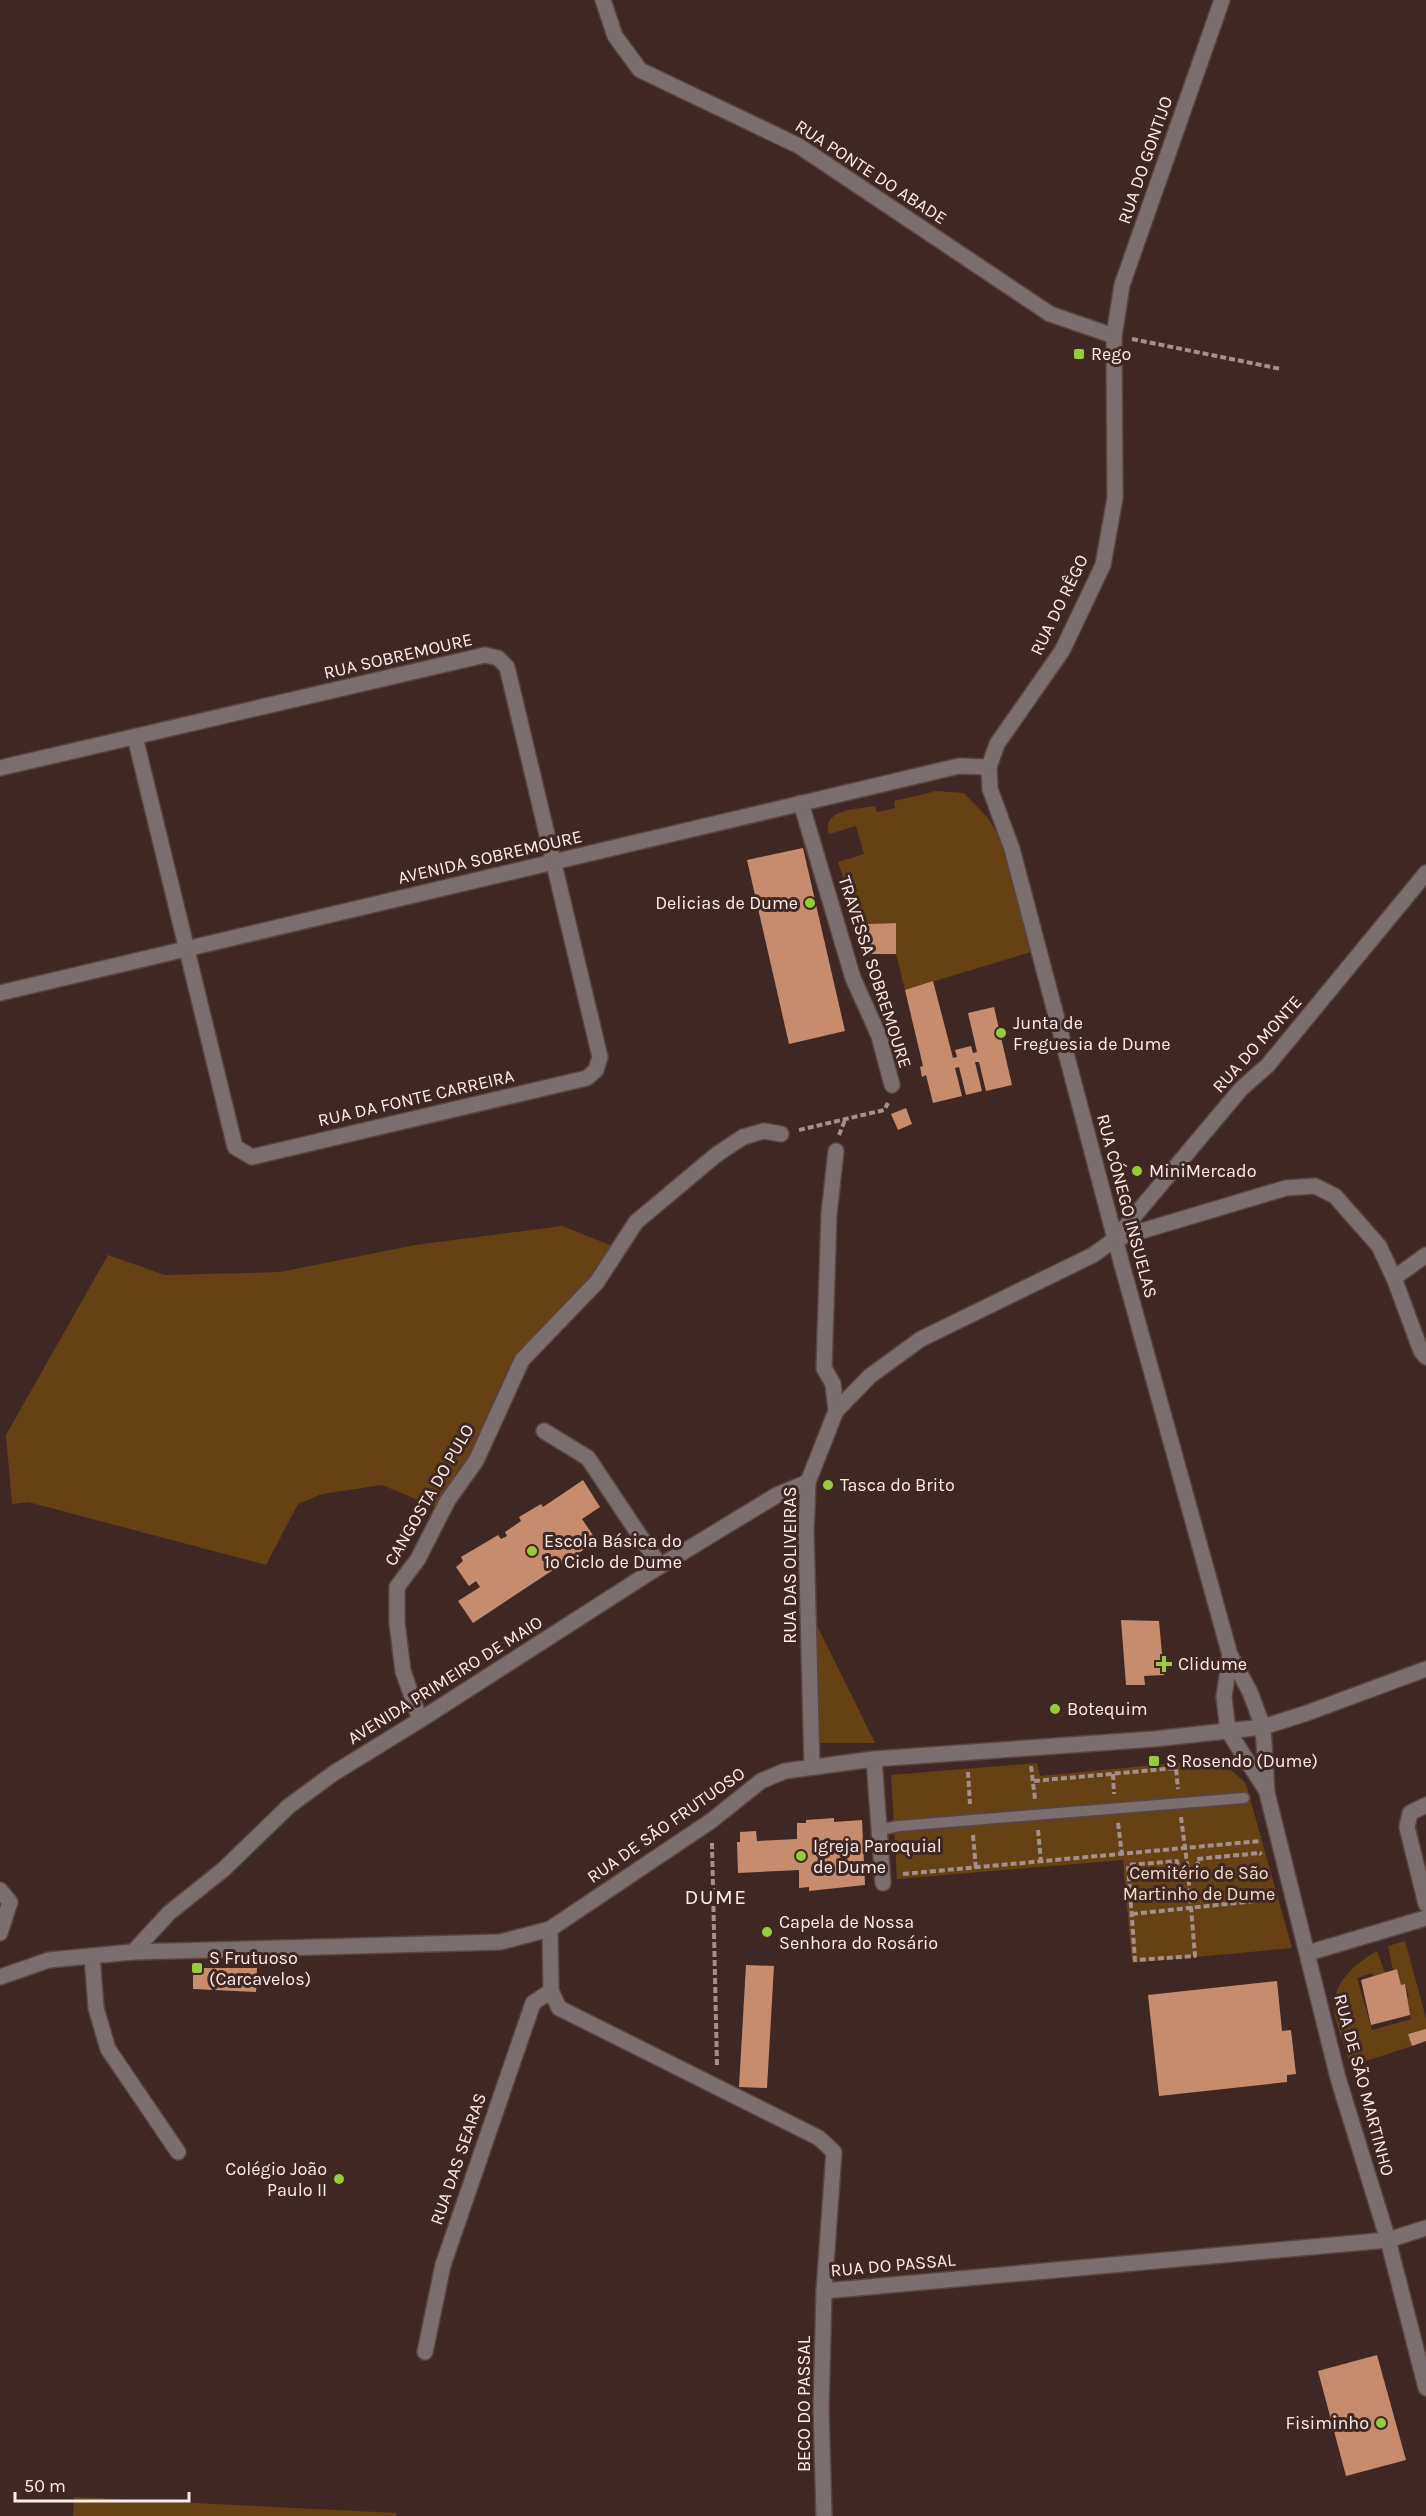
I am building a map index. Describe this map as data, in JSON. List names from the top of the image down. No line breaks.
{"streets":{"street":["RUA DO GONTIJO","RUA PONTE DO ABADE","RUA DO RÊGO","RUA SOBREMOURE","AVENIDA SOBREMOURE","TRAVESSA SOBREMOURE","RUA DO MONTE","RUA DA FONTE CARREIRA","RUA CÓNEGO INSUELAS","CANGOSTA DO PULO","RUA DAS OLIVEIRAS","AVENIDA PRIMEIRO DE MAIO","RUA DE SÃO FRUTUOSO","RUA DE SÃO MARTINHO","RUA DAS SEARAS","RUA DO PASSAL","BECO DO PASSAL"]},"crossings":[["RUA DO GONTIJO","RUA PONTE DO ABADE"],["RUA DO GONTIJO","RUA DO RÊGO"],["RUA PONTE DO ABADE","RUA DO RÊGO"],["RUA DO RÊGO","AVENIDA SOBREMOURE"],["RUA DO RÊGO","RUA CÓNEGO INSUELAS"],["RUA SOBREMOURE","AVENIDA SOBREMOURE"],["RUA SOBREMOURE","RUA DA FONTE CARREIRA"],["AVENIDA SOBREMOURE","TRAVESSA SOBREMOURE"],["AVENIDA SOBREMOURE","RUA DA FONTE CARREIRA"],["AVENIDA SOBREMOURE","RUA CÓNEGO INSUELAS"],["RUA DO MONTE","RUA CÓNEGO INSUELAS"],["RUA DO MONTE","RUA DAS OLIVEIRAS"],["RUA CÓNEGO INSUELAS","RUA DAS OLIVEIRAS"],["RUA CÓNEGO INSUELAS","RUA DE SÃO FRUTUOSO"],["RUA CÓNEGO INSUELAS","RUA DE SÃO MARTINHO"],["CANGOSTA DO PULO","AVENIDA PRIMEIRO DE MAIO"],["RUA DAS OLIVEIRAS","AVENIDA PRIMEIRO DE MAIO"],["RUA DAS OLIVEIRAS","RUA DE SÃO FRUTUOSO"],["AVENIDA PRIMEIRO DE MAIO","RUA DE SÃO FRUTUOSO"],["RUA DE SÃO FRUTUOSO","RUA DE SÃO MARTINHO"],["RUA DE SÃO MARTINHO","RUA DO PASSAL"],["RUA DAS SEARAS","RUA DO PASSAL"],["RUA DO PASSAL","BECO DO PASSAL"]],"districts":["DUME"],"parks":["Cemitério de São Martinho de Dume"],"places":{"transit":["Rego","S Rosendo (Dume)","S Frutuoso (Carcavelos)"],"other":["Delicias de Dume","Junta de Freguesia de Dume","MiniMercado","Tasca do Brito","Escola Básica do 1º Ciclo de Dume","Botequim","Igreja Paroquial de Dume","Capela de Nossa Senhora do Rosário","Colégio João Paulo II","Fisiminho"],"health":["Clidume"]},"scale_bar":"50 m"}
